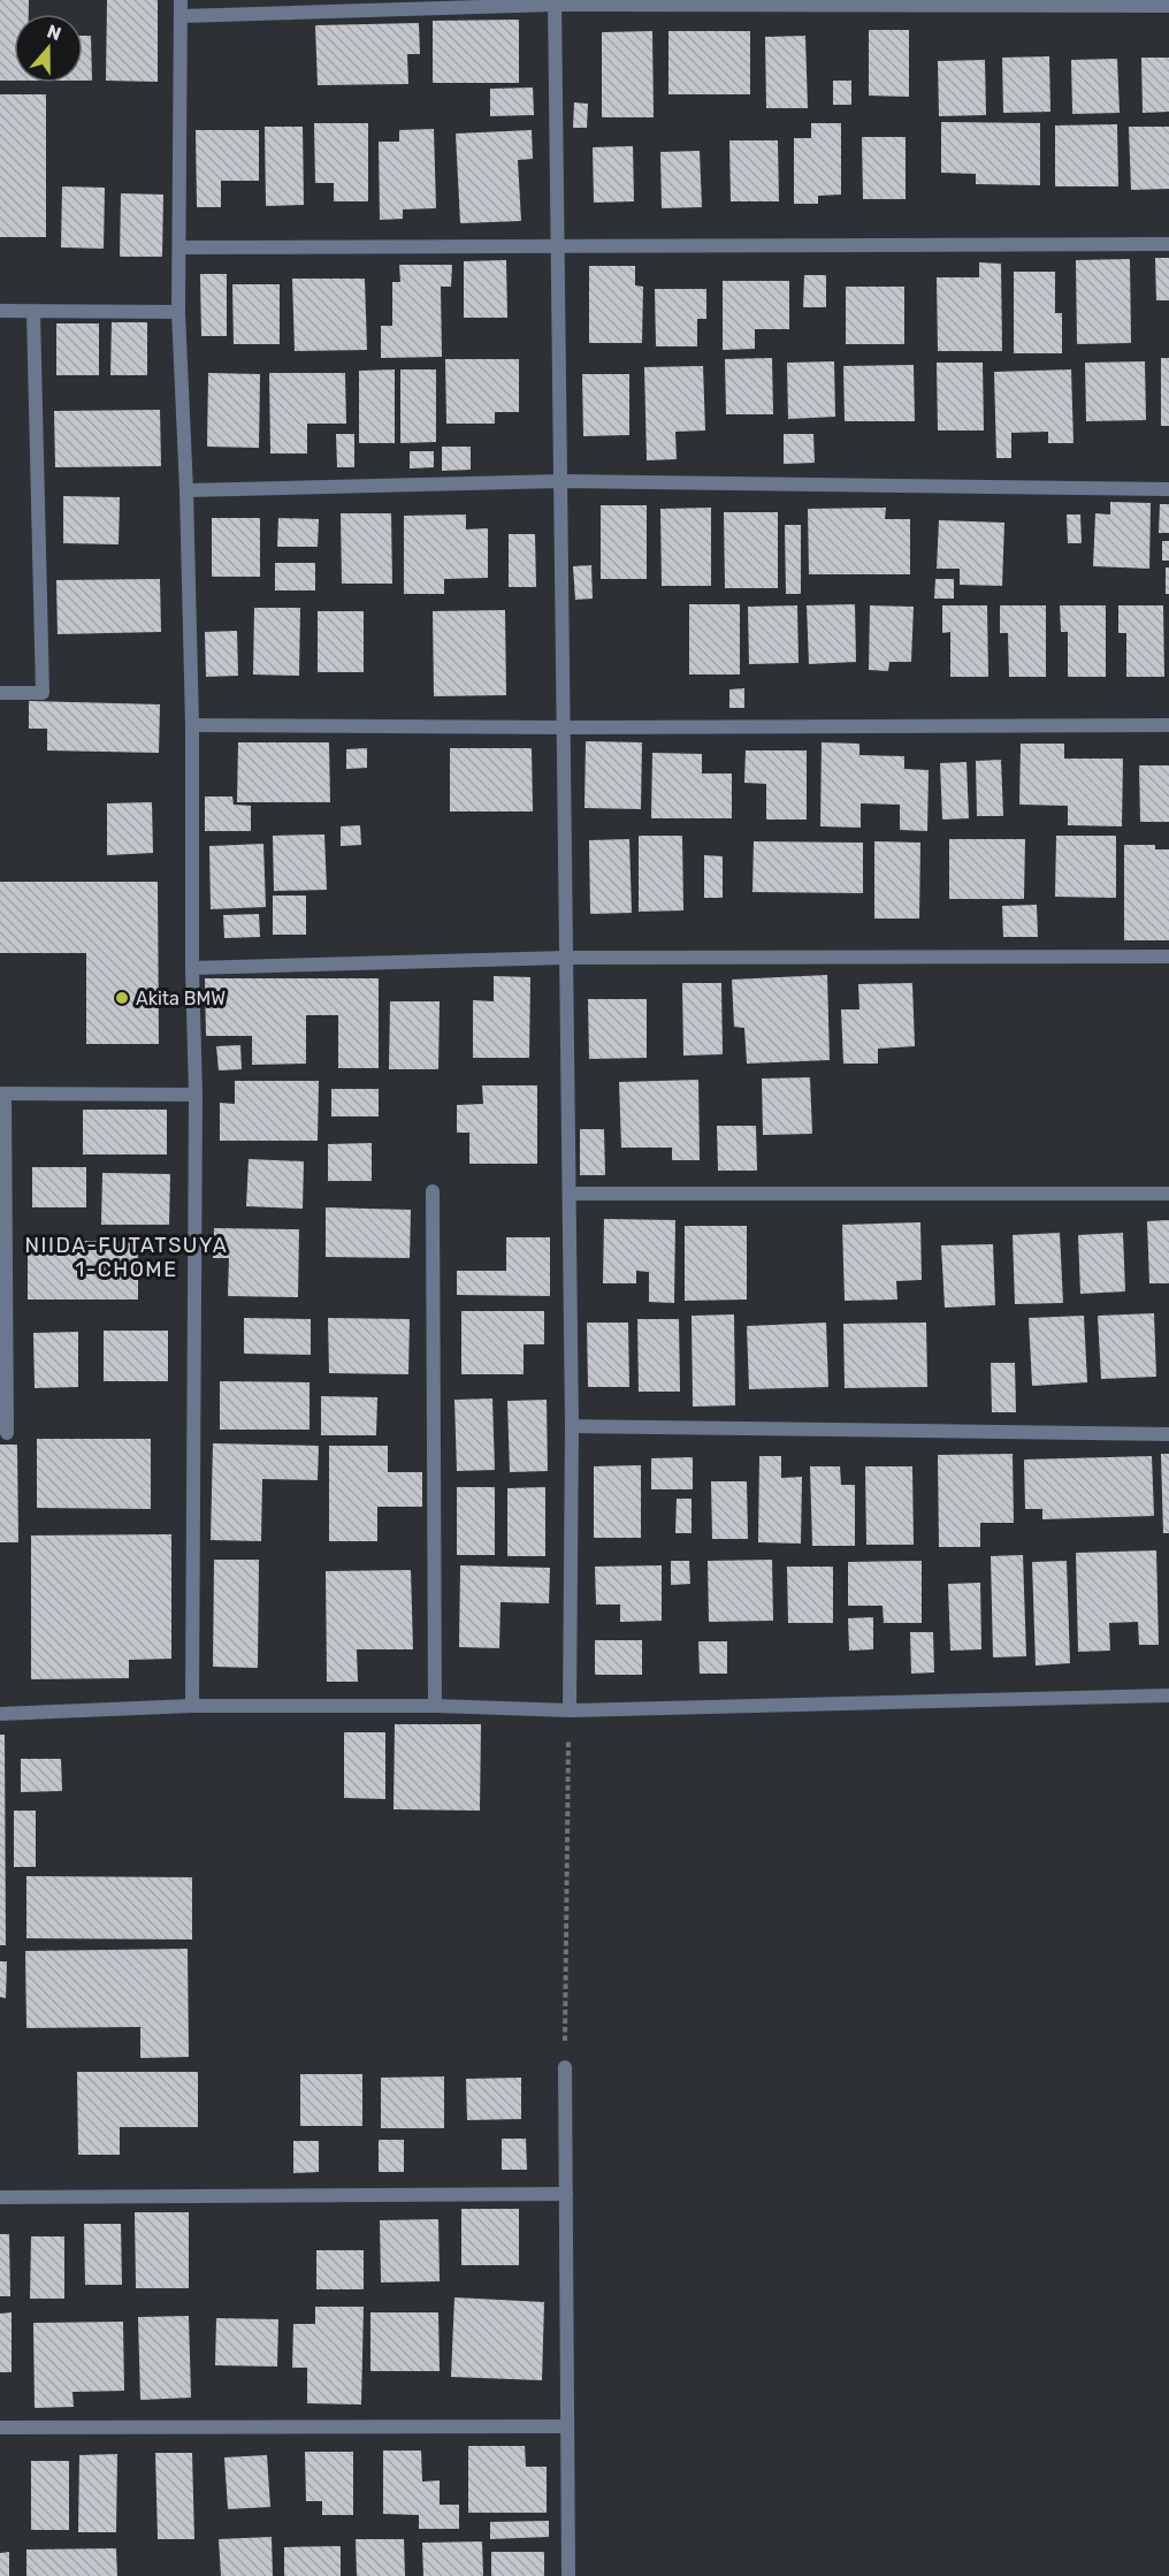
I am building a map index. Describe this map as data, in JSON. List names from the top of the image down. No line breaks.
{"districts":["NIIDA-FUTATSUYA 1-CHOME"],"places":["Akita BMW"],"north":"top"}
